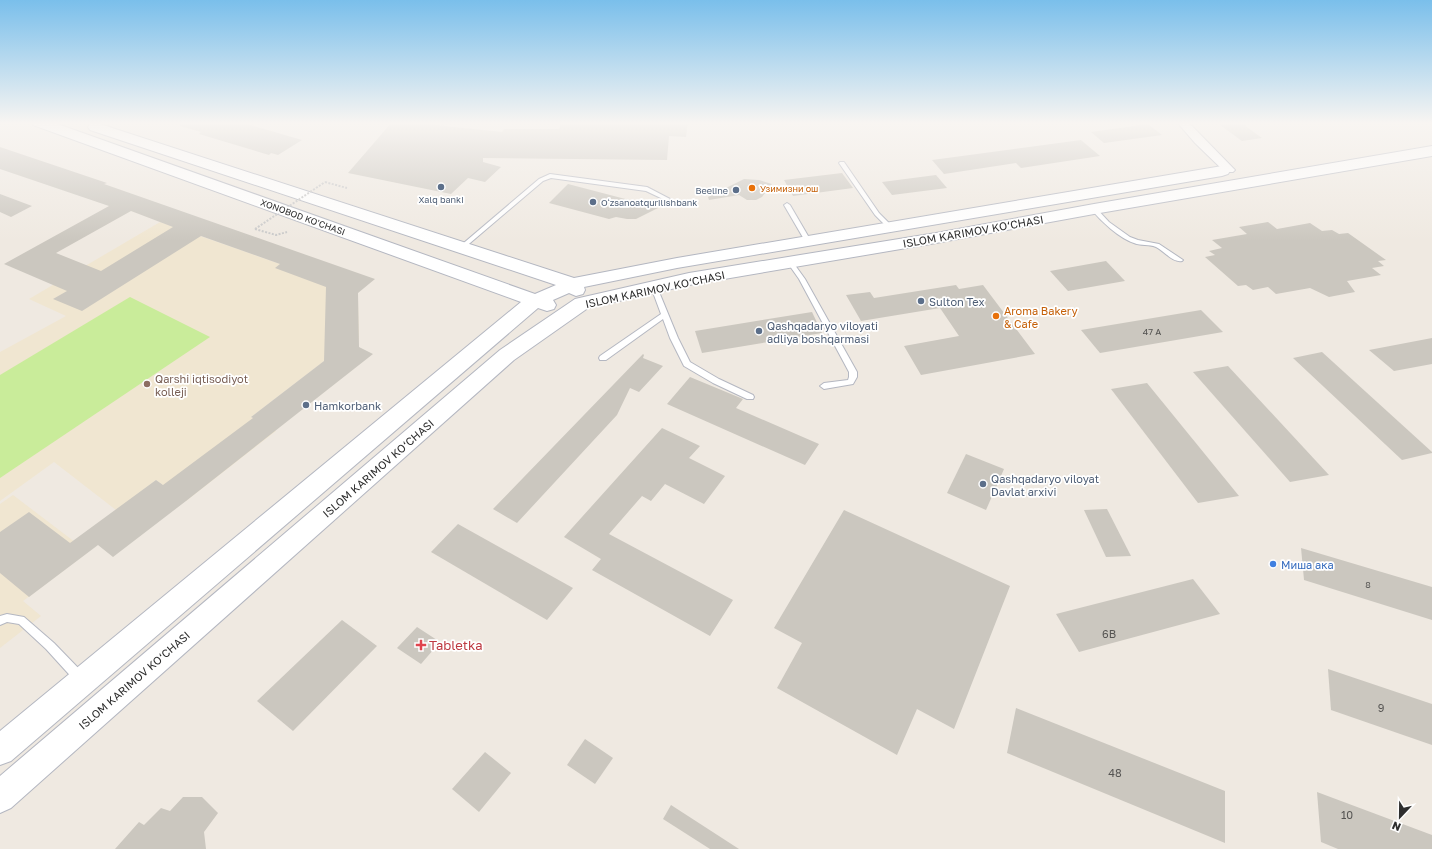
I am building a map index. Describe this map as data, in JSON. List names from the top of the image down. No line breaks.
{"streets":{"main road":["XONOBOD KO'CHASI","ISLOM KARIMOV KO‘CHASI"]},"crossings":[["XONOBOD KO'CHASI","ISLOM KARIMOV KO‘CHASI"]],"places":{"other":["Xalq banki","Узимизни ош","Beeline","Oʻzsanoatqurilishbank","Sulton Tex","Aroma Bakery & Cafe","Qashqadaryo viloyati adliya boshqarmasi","Qarshi iqtisodiyot kolleji","Hamkorbank","Qashqadaryo viloyat Davlat arxivi","Миша ака"],"health":["Tabletka"]},"house_numbers":["47 А","8","6B","9","48","10"],"north":"bottom"}
